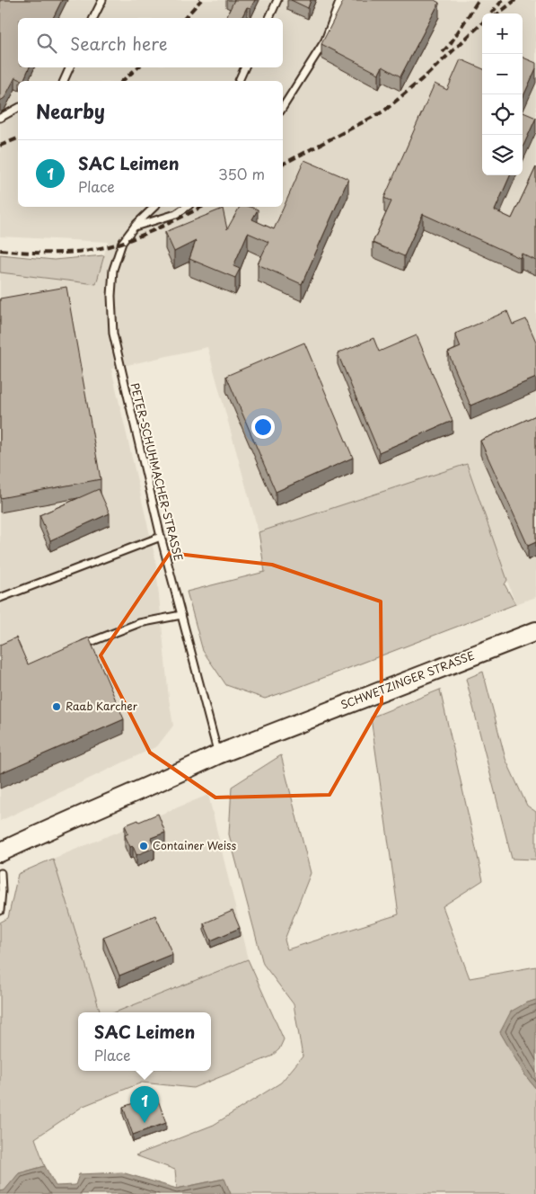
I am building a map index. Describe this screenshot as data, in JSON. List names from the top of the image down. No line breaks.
{"streets":{"main road":["SCHWETZINGER STRASSE"],"lane":["PETER-SCHUHMACHER-STRASSE"]},"crossings":[["PETER-SCHUHMACHER-STRASSE","SCHWETZINGER STRASSE"]],"places":["Raab Karcher","Container Weiss"],"page":{"map_buttons":["+","−"],"search":"Search here","heading":"Nearby","list":[{"mark":"1","name":"SAC Leimen","note":"Place","value":"350 m"}],"popup":["SAC Leimen","Place"],"pins":"1"}}
